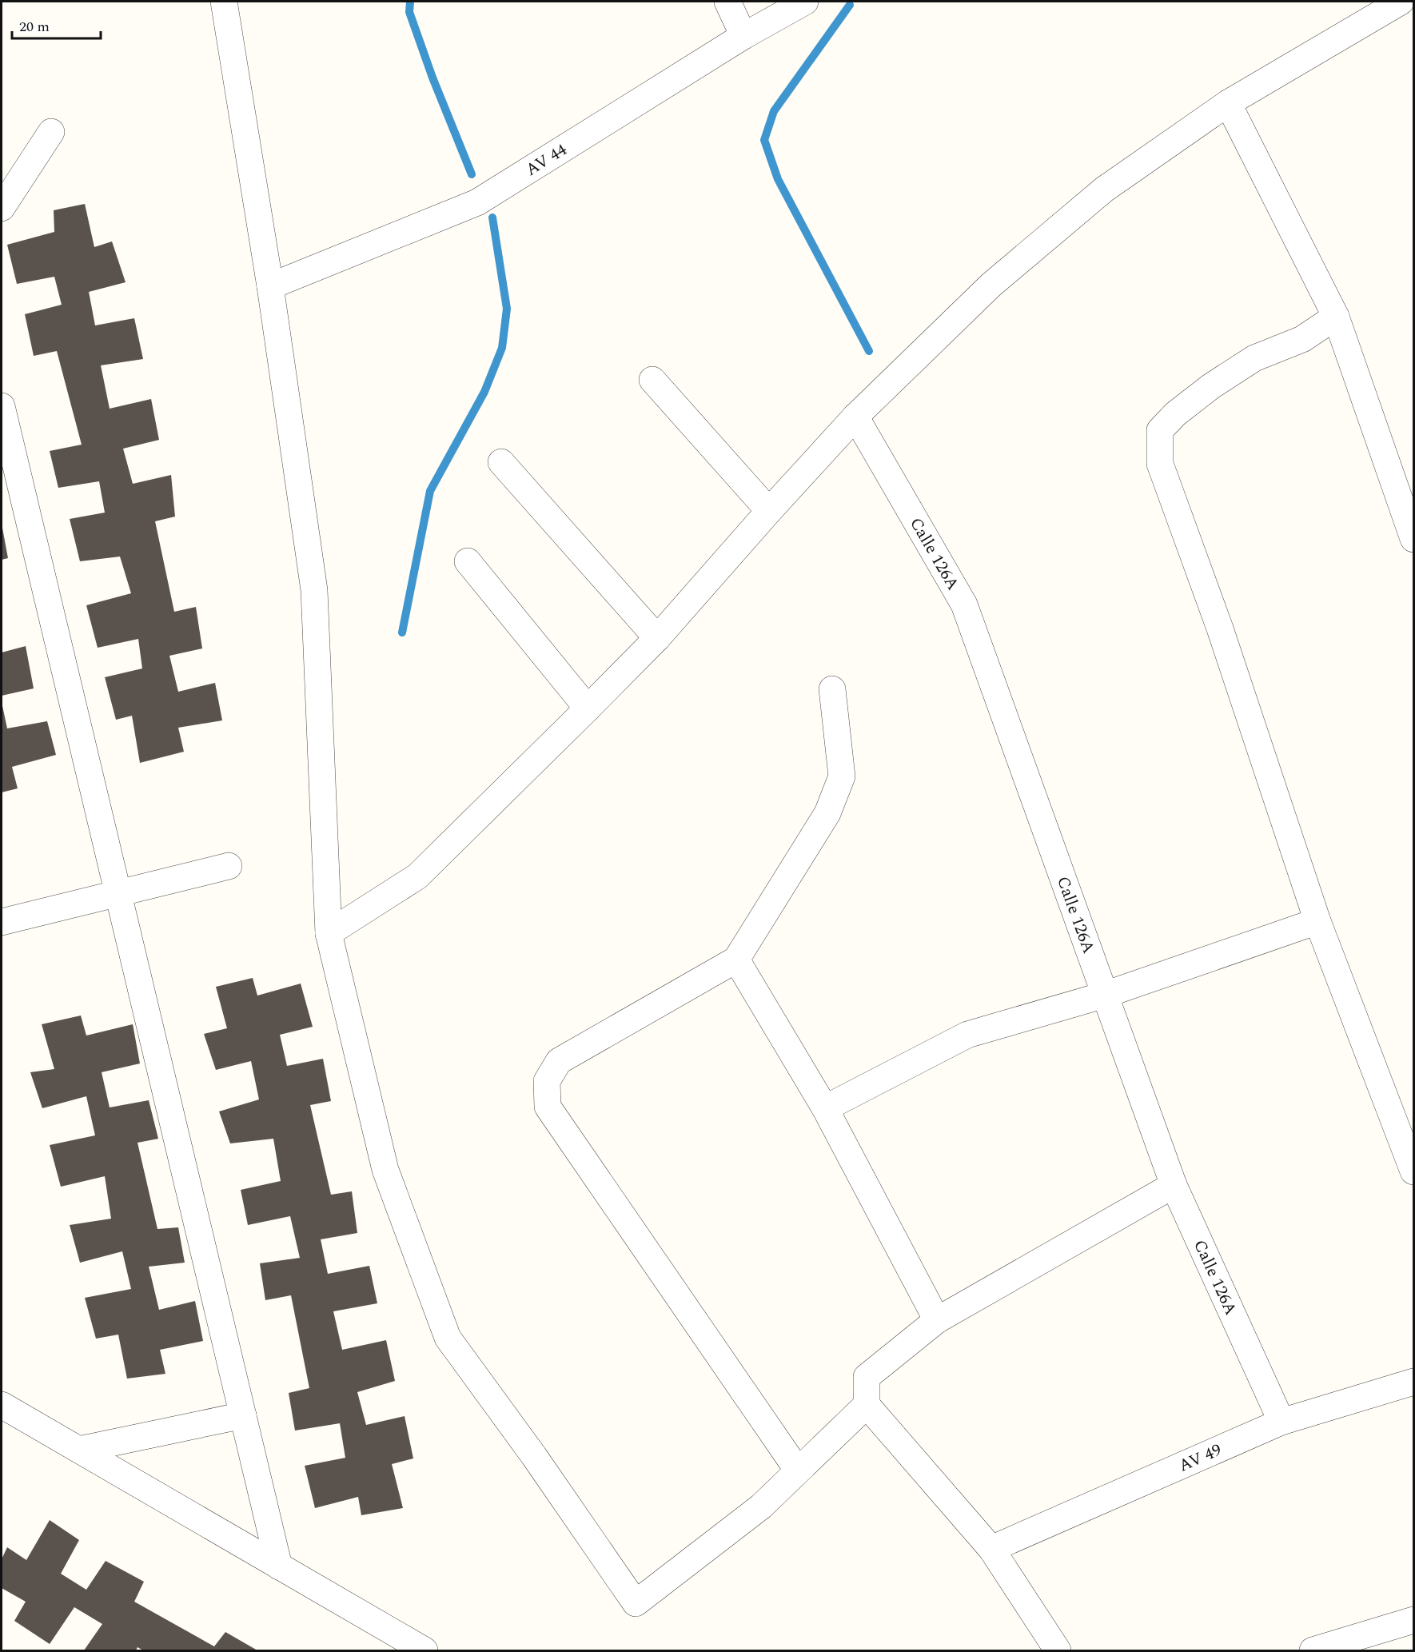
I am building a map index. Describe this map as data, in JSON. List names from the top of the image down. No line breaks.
{"streets":{"street":["AV 44","Calle 126A","AV 49"]},"crossings":[["Calle 126A","AV 49"]],"scale_bar":"20 m"}
